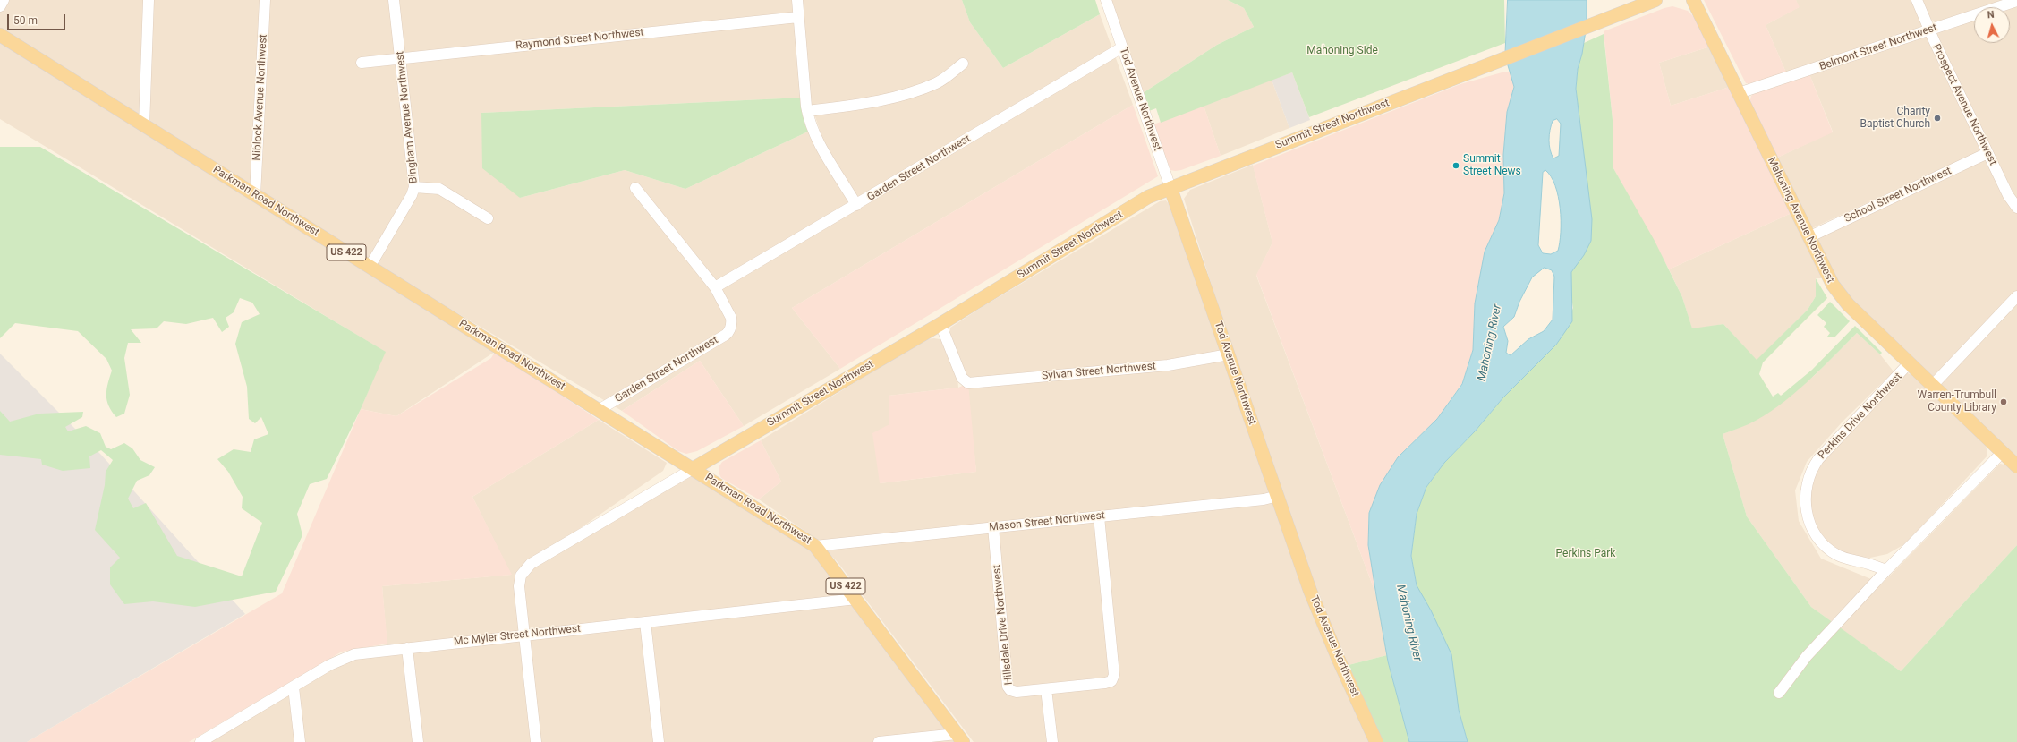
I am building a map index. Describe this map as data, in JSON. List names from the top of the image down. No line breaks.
{"streets":{"main road":["Tod Avenue Northwest","Summit Street Northwest","Parkman Road Northwest","Mahoning Avenue Northwest","US 422"],"street":["Raymond Street Northwest","Belmont Street Northwest","Niblock Avenue Northwest","Prospect Avenue Northwest","Bingham Avenue Northwest","Garden Street Northwest","School Street Northwest","Sylvan Street Northwest","Perkins Drive Northwest","Mason Street Northwest","Hillsdale Drive Northwest","Mc Myler Street Northwest"]},"crossings":[["Raymond Street Northwest","Bingham Avenue Northwest"],["Belmont Street Northwest","Prospect Avenue Northwest"],["Belmont Street Northwest","Mahoning Avenue Northwest"],["Niblock Avenue Northwest","Parkman Road Northwest"],["Tod Avenue Northwest","Summit Street Northwest"],["Tod Avenue Northwest","Garden Street Northwest"],["Tod Avenue Northwest","Sylvan Street Northwest"],["Tod Avenue Northwest","Mason Street Northwest"],["Prospect Avenue Northwest","School Street Northwest"],["Bingham Avenue Northwest","Parkman Road Northwest"],["Summit Street Northwest","Parkman Road Northwest"],["Summit Street Northwest","Sylvan Street Northwest"],["Summit Street Northwest","Mc Myler Street Northwest"],["Garden Street Northwest","Parkman Road Northwest"],["School Street Northwest","Mahoning Avenue Northwest"],["Parkman Road Northwest","Mason Street Northwest"],["Parkman Road Northwest","Mc Myler Street Northwest"],["Mahoning Avenue Northwest","Perkins Drive Northwest"],["Mason Street Northwest","Hillsdale Drive Northwest"]],"water":["Mahoning River"],"parks":["Mahoning Side","Perkins Park"],"places":["Charity Baptist Church","Summit Street News","Warren-Trumbull County Library"],"scale_bar":"50 m","north":"top"}
